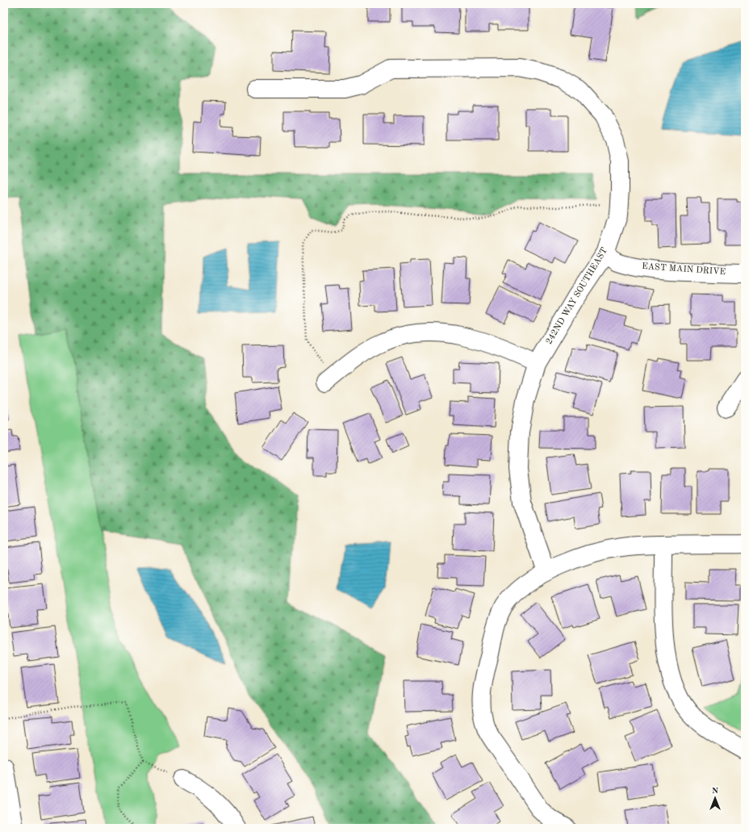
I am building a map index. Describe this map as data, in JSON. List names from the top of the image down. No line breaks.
{"streets":{"street":["EAST MAIN DRIVE","242ND WAY SOUTHEAST"]},"crossings":[["EAST MAIN DRIVE","242ND WAY SOUTHEAST"]],"north":"top"}
